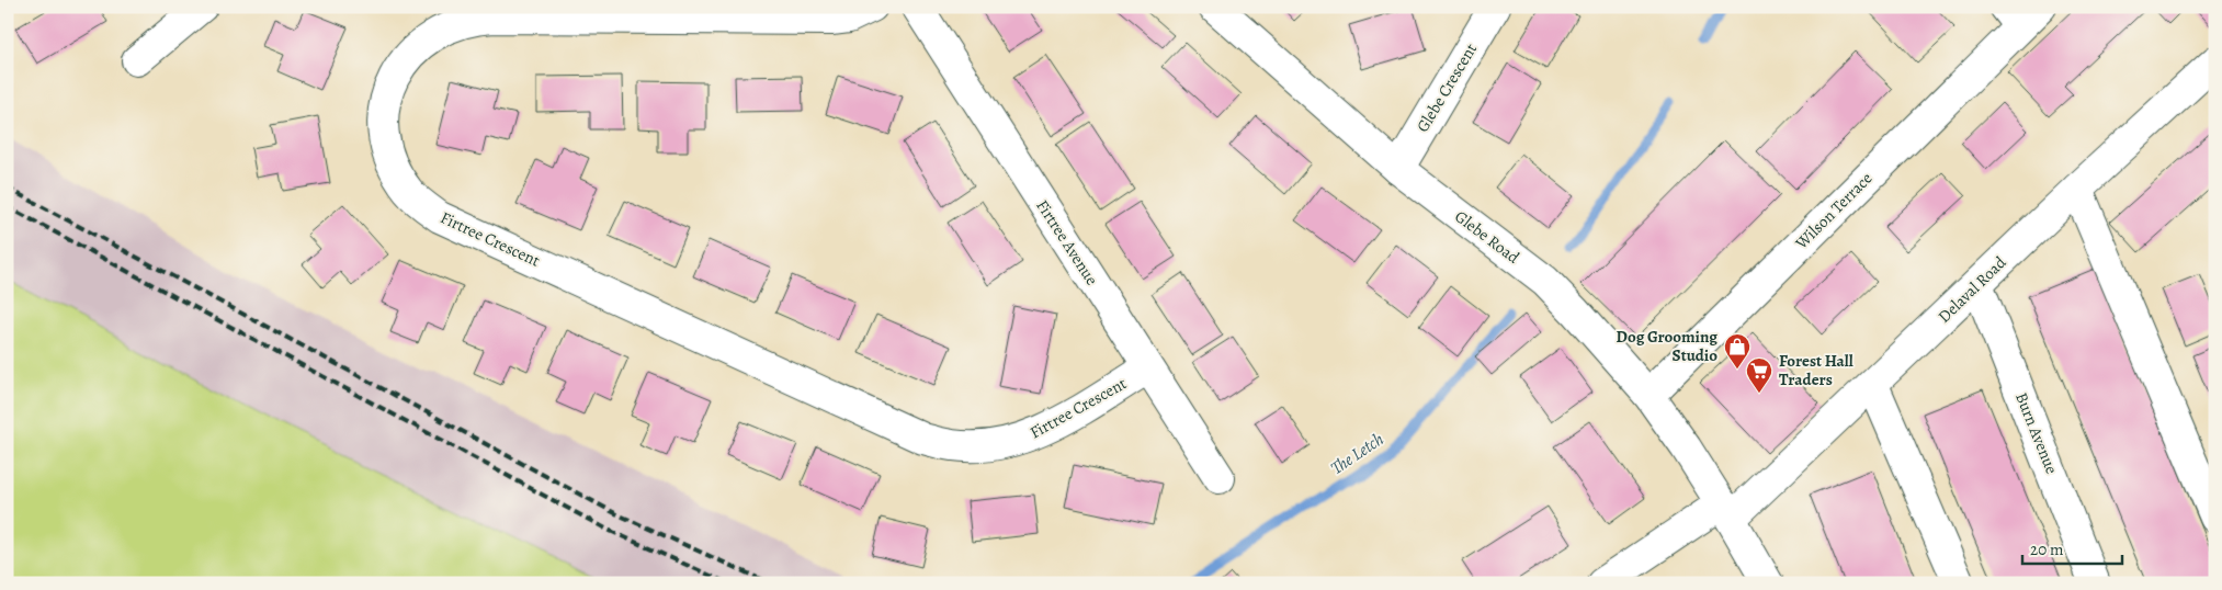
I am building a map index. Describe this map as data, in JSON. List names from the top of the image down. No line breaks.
{"streets":{"street":["Glebe Crescent","Wilson Terrace","Glebe Road","Firtree Crescent","Firtree Avenue","Delaval Road","Burn Avenue"]},"crossings":[["Glebe Crescent","Glebe Road"],["Wilson Terrace","Glebe Road"],["Glebe Road","Delaval Road"],["Firtree Crescent","Firtree Avenue"],["Delaval Road","Burn Avenue"]],"water":["The Letch"],"places":{"shop":["Dog Grooming Studio"],"supermarket":["Forest Hall Traders"]},"scale_bar":"20 m"}
